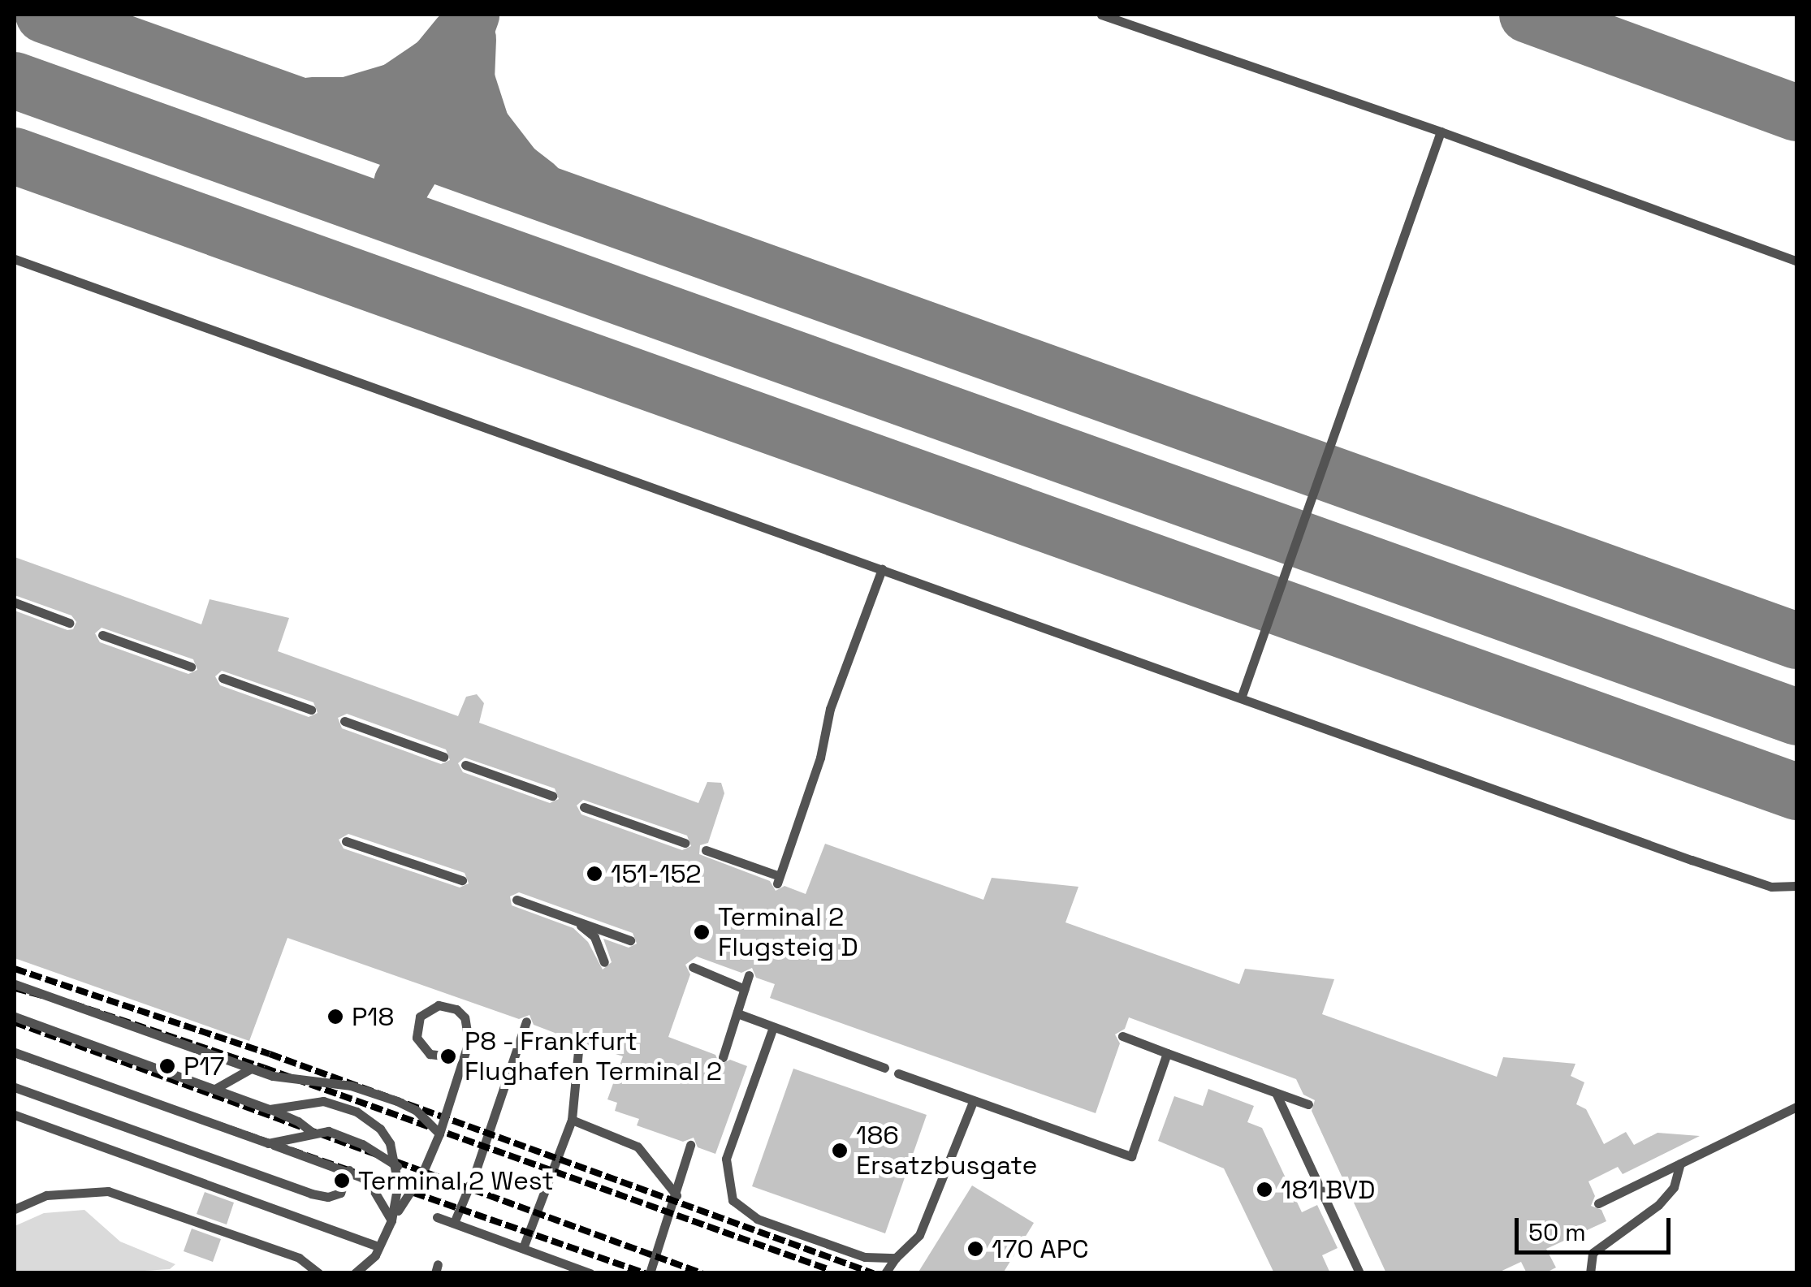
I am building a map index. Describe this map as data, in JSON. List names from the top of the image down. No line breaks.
{"places":["151-152","Terminal 2 Flugsteig D","P18","P8 - Frankfurt Flughafen Terminal 2","P17","186 Ersatzbusgate","Terminal 2 West","181 BVD","170 APC"],"scale_bar":"50 m"}
